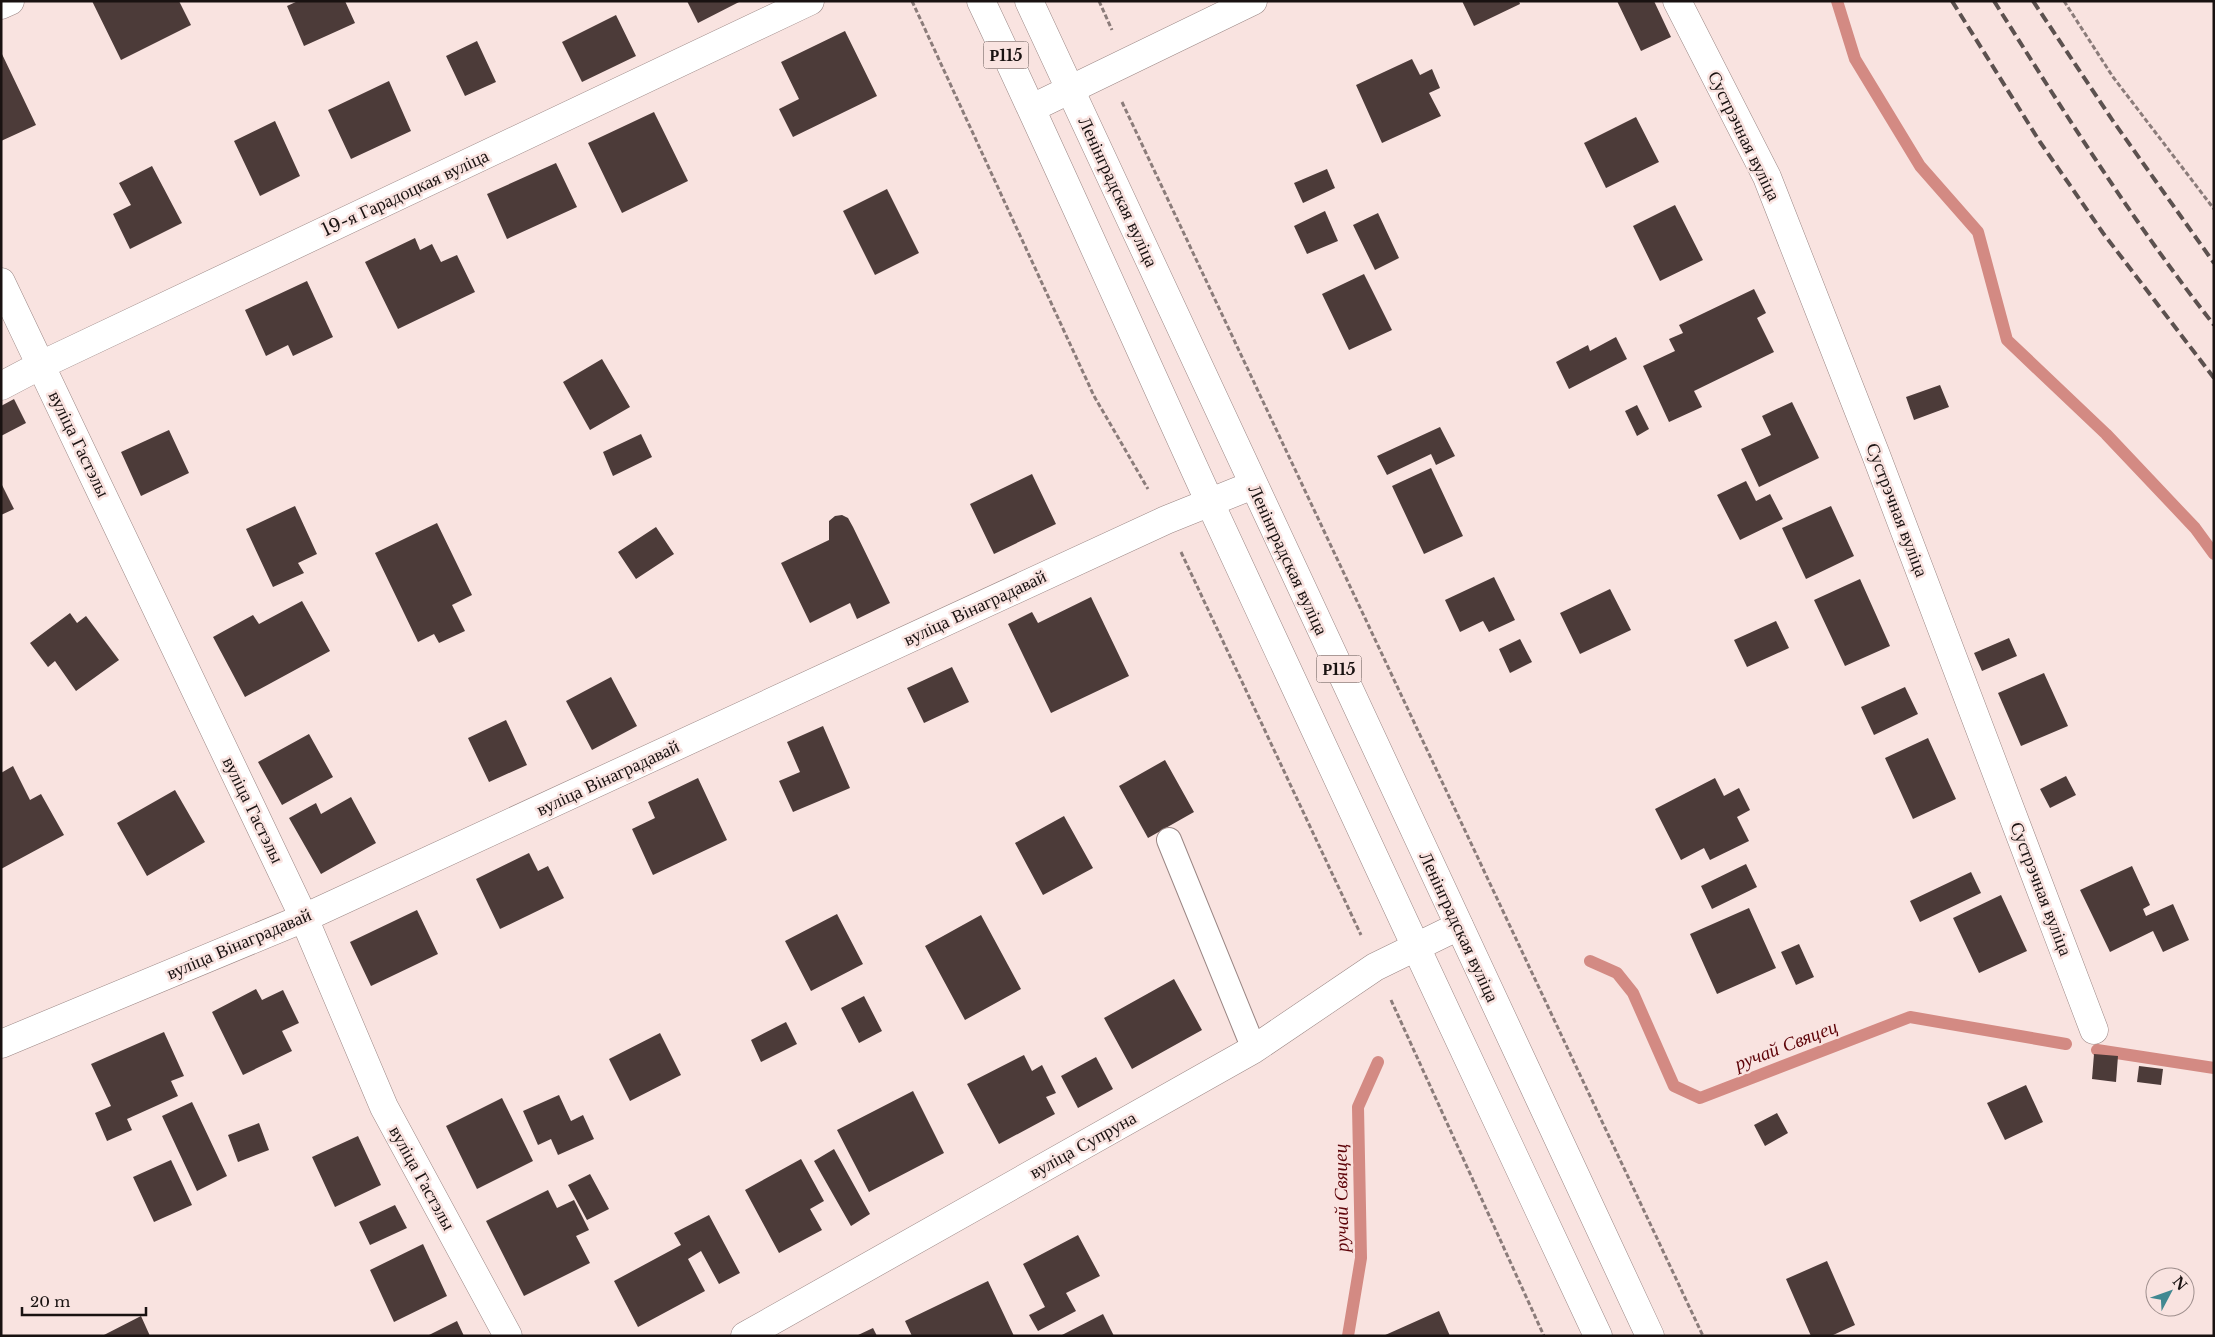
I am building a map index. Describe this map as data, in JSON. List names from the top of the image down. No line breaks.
{"streets":{"street":["Р115","Сустрэчная вуліца","Ленінградская вуліца","19-я Гарадоцкая вуліца","вуліца Гастэлы","вуліца Вінаградавай","вуліца Супруна"]},"crossings":[["Р115","вуліца Вінаградавай"],["Р115","вуліца Супруна"],["Ленінградская вуліца","вуліца Вінаградавай"],["Ленінградская вуліца","вуліца Супруна"],["19-я Гарадоцкая вуліца","вуліца Гастэлы"],["вуліца Гастэлы","вуліца Вінаградавай"]],"water":["ручай Свяцец"],"scale_bar":"20 m","north":"top right"}
